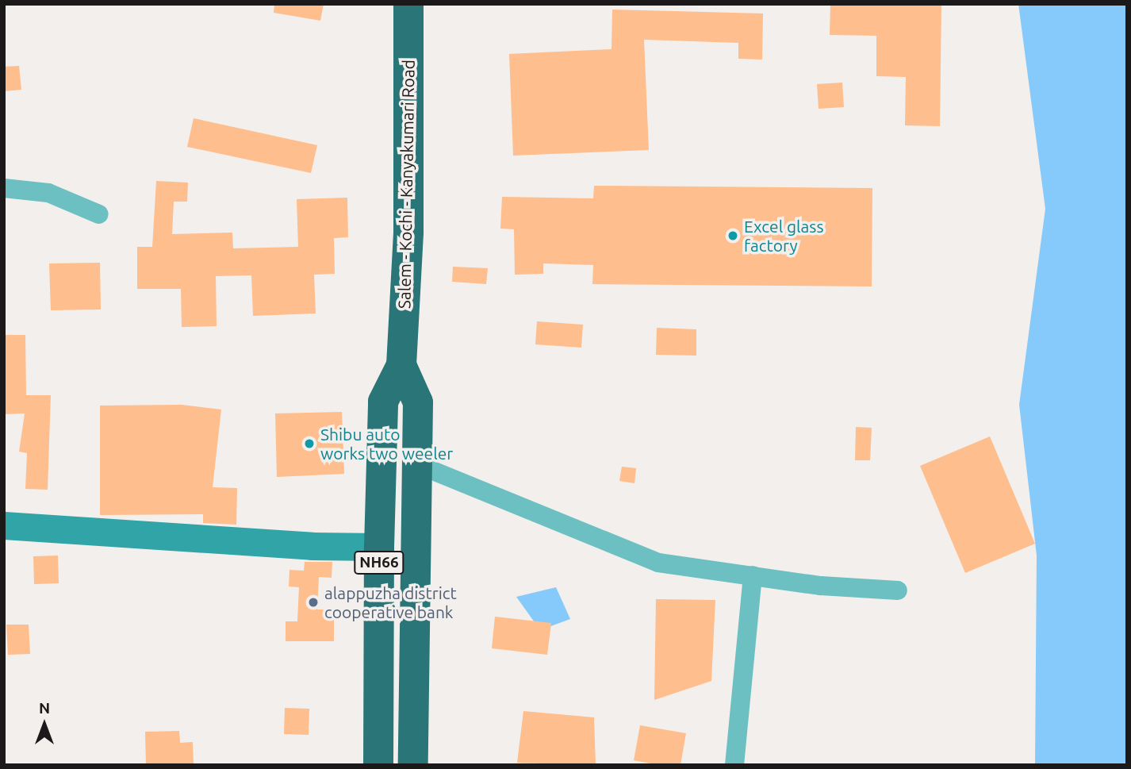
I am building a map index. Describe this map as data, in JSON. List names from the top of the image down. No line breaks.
{"streets":{"highway":["Salem - Kochi - Kanyakumari Road","NH66"]},"places":["Excel glass factory","Shibu auto works two weeler","alappuzha district cooperative bank"],"north":"top"}
